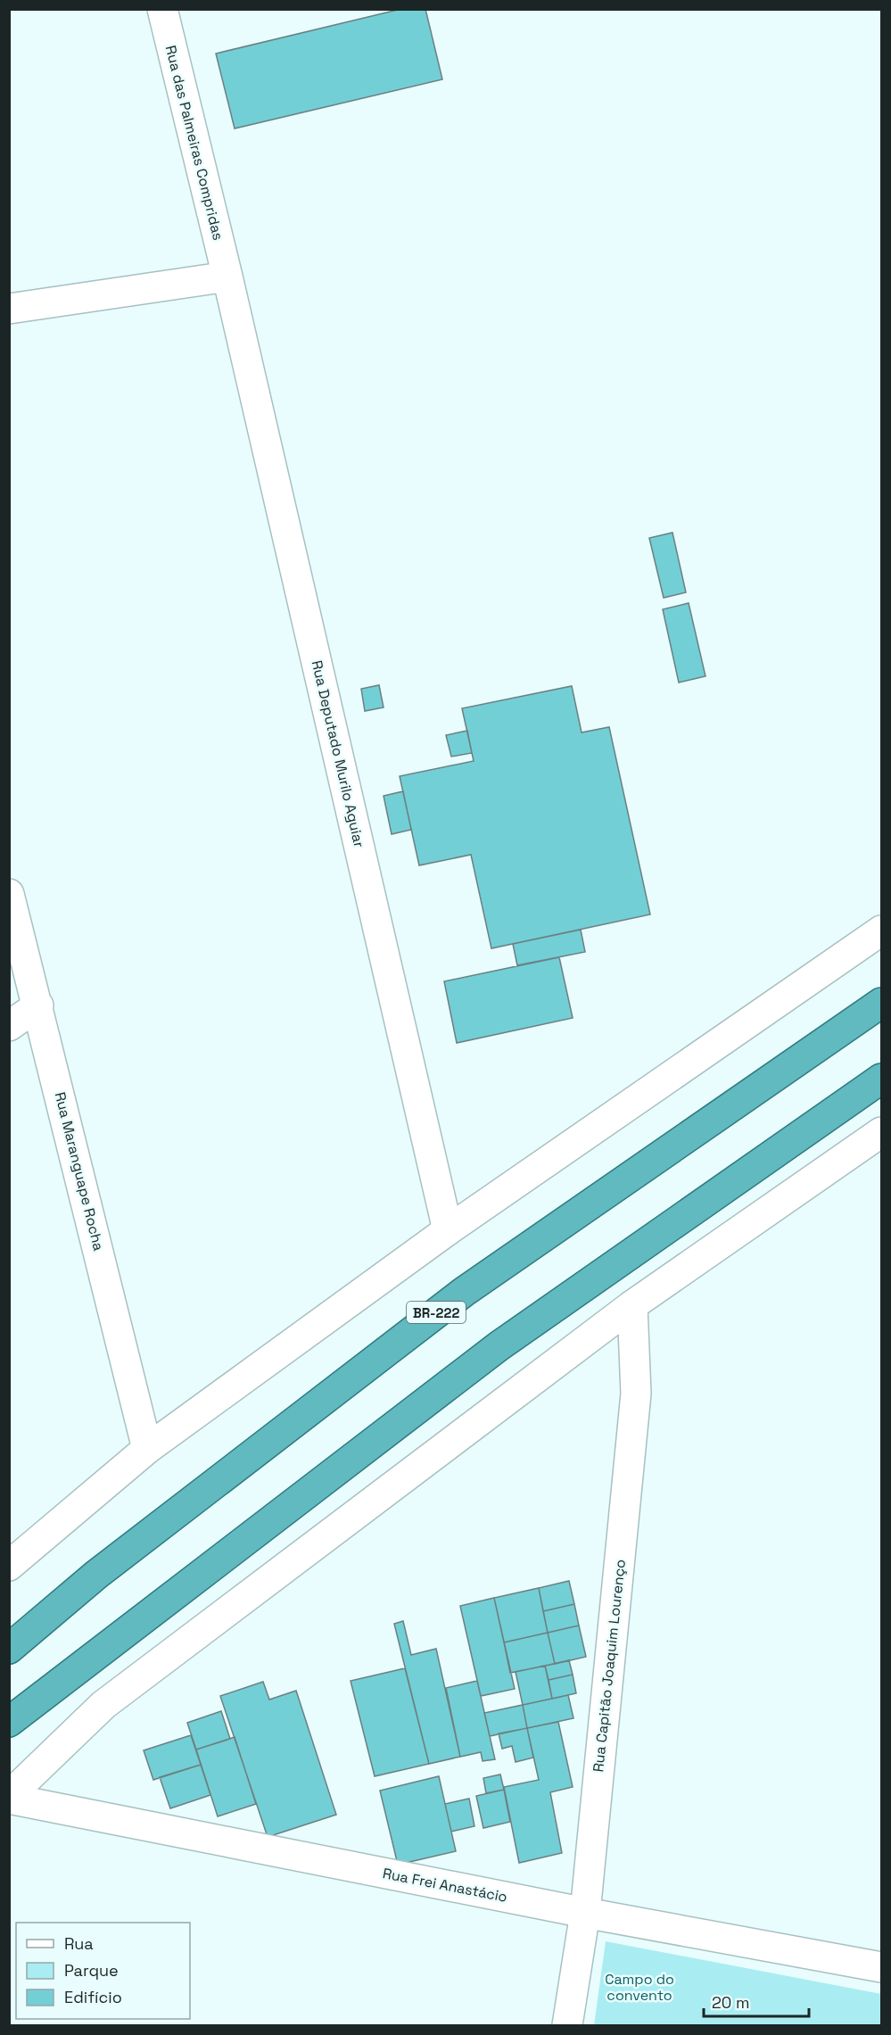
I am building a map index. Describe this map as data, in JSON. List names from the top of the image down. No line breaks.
{"streets":{"highway":["BR-222"],"street":["Rua das Palmeiras Compridas","Rua Deputado Murilo Aguiar","Rua Maranguape Rocha","Rua Capitão Joaquim Lourenço","Rua Frei Anastácio"]},"crossings":[["Rua das Palmeiras Compridas","Rua Deputado Murilo Aguiar"],["Rua Capitão Joaquim Lourenço","Rua Frei Anastácio"]],"parks":["Campo do convento"],"legend":["Rua","Parque","Edifício"],"scale_bar":"20 m"}
